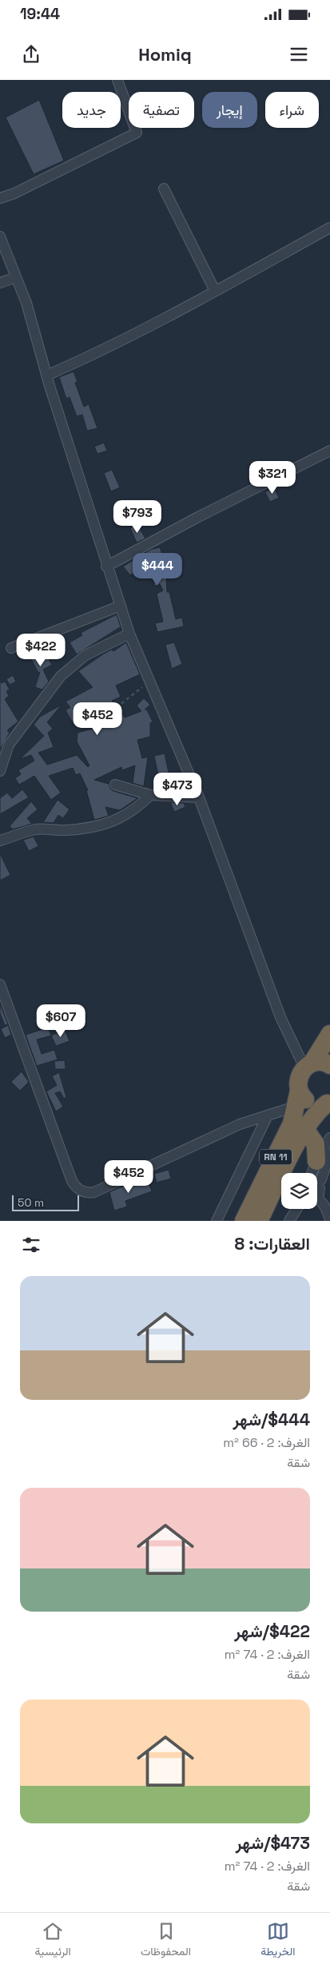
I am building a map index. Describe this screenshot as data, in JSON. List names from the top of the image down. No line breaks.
{"streets":{"highway":["RN 11"]},"scale_bar":"50 m","page":{"status":"19:44","header":"Homiq","chip":["شراء","إيجار","تصفية","جديد"],"price":["$321","$793","$444","$422","$452","$473","$607","$452"],"scale":"50 m","heading":"العقارات: 8","list":[{"name":"$444/شهر","note":"الغرف: 2 · 66 m² · شقة"},{"name":"$422/شهر","note":"الغرف: 2 · 74 m² · شقة"},{"name":"$473/شهر","note":"الغرف: 2 · 74 m² · شقة"}],"tabs":["الخريطة","المحفوظات","الرئيسية"]}}
